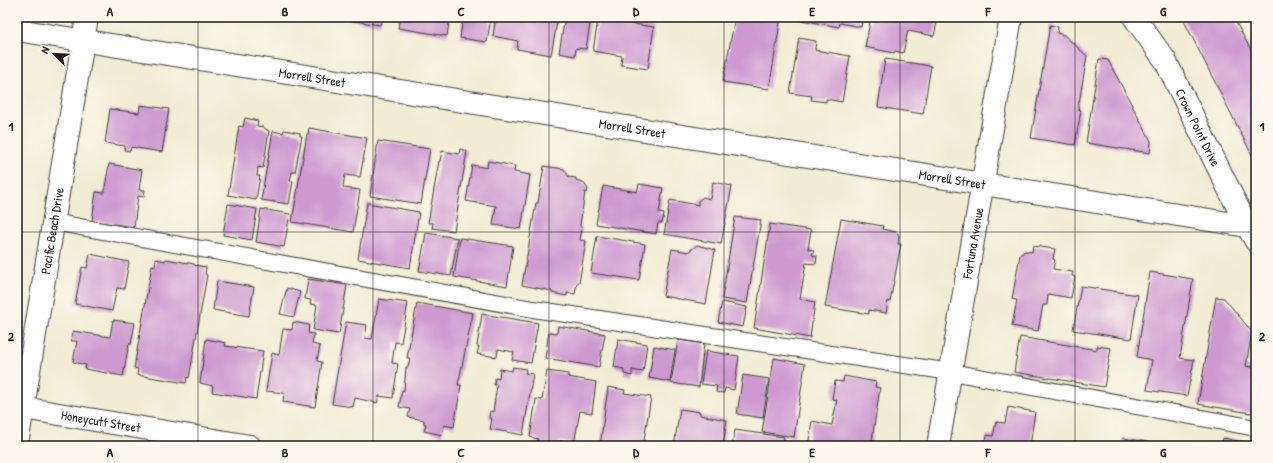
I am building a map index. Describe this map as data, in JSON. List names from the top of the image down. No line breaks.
{"streets":{"street":["Morrell Street","Crown Point Drive","Pacific Beach Drive","Fortuna Avenue","Honeycutt Street"]},"crossings":[["Morrell Street","Crown Point Drive"],["Morrell Street","Pacific Beach Drive"],["Morrell Street","Fortuna Avenue"],["Pacific Beach Drive","Honeycutt Street"]],"north":"top left","grid":{"columns":["A","B","C","D","E","F","G"],"rows":["1","2"]}}
